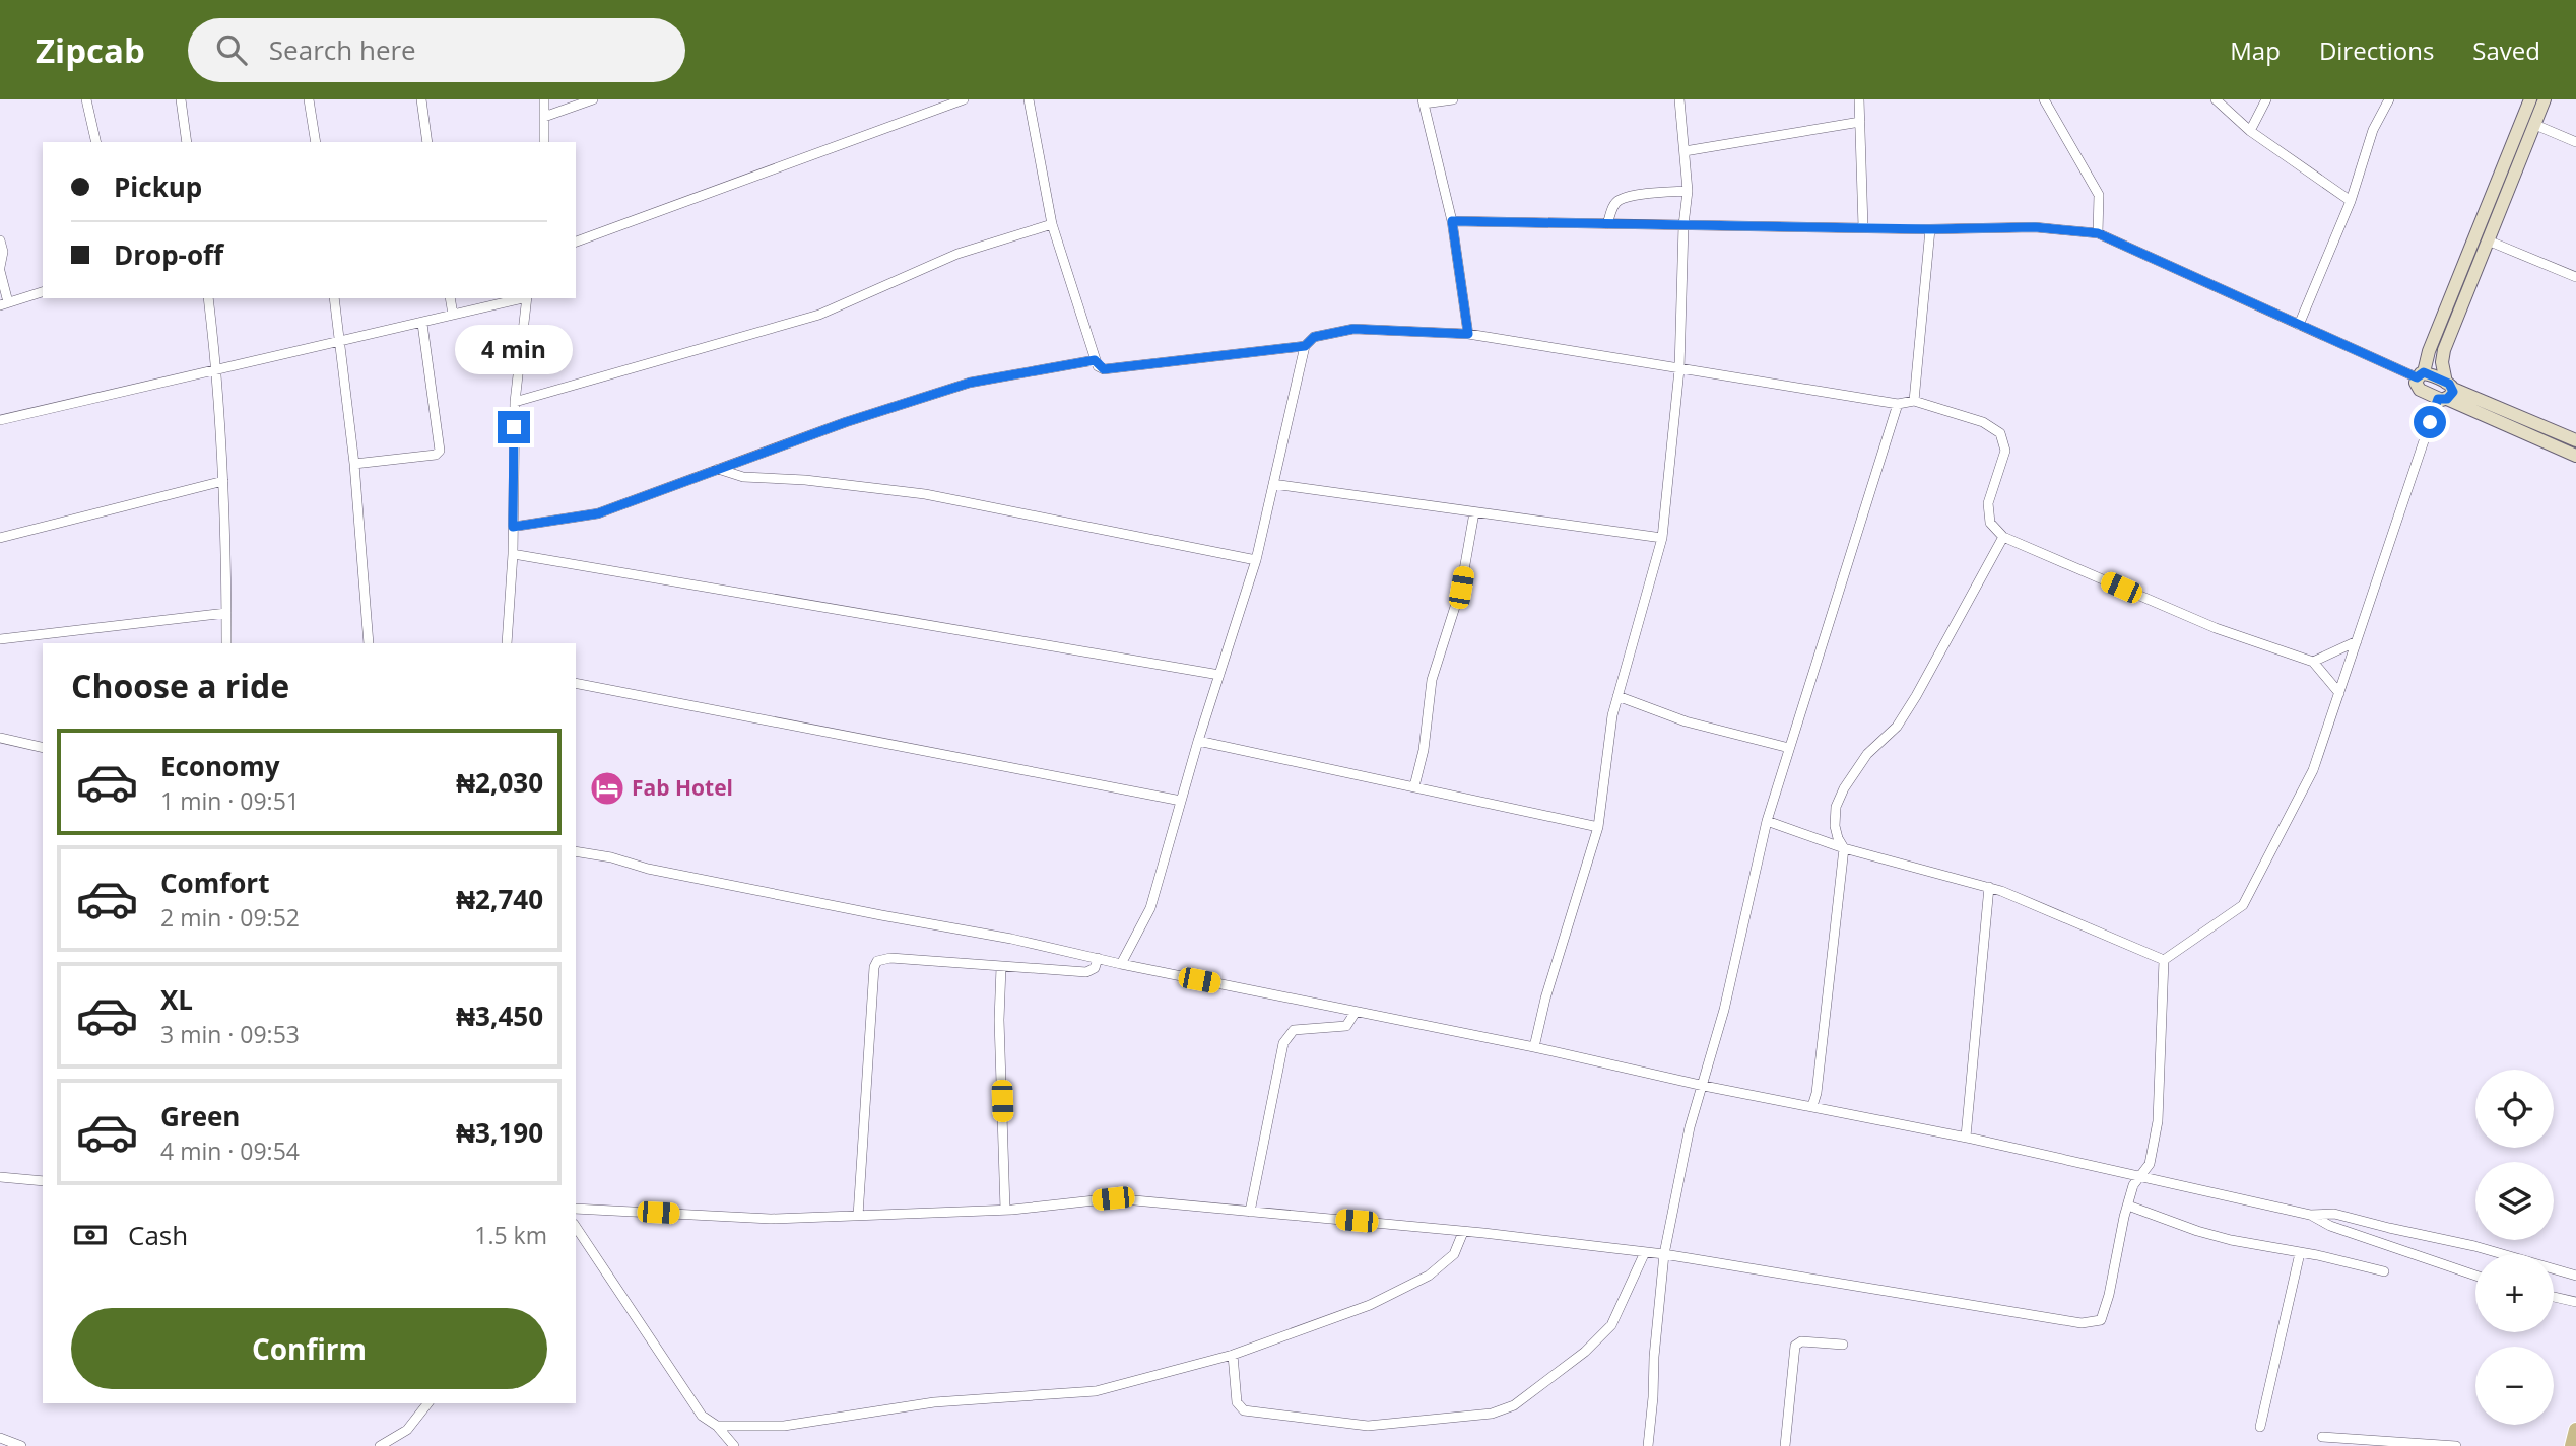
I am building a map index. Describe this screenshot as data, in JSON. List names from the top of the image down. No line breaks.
{"places":{"hotel":["Fab Hotel"]},"page":{"header":"Zipcab","search":"Search here","nav":["Map","Directions","Saved"],"banner":["Pickup","Drop-off"],"bubble":"4 min","heading":"Choose a ride","list":[{"name":"Economy","note":"1 min · 09:51","value":"₦2,030"},{"name":"Comfort","note":"2 min · 09:52","value":"₦2,740"},{"name":"XL","note":"3 min · 09:53","value":"₦3,450"},{"name":"Green","note":"4 min · 09:54","value":"₦3,190"}],"map_buttons":["+","−"],"pay":["Cash","1.5 km"],"buttons":"Confirm"}}
